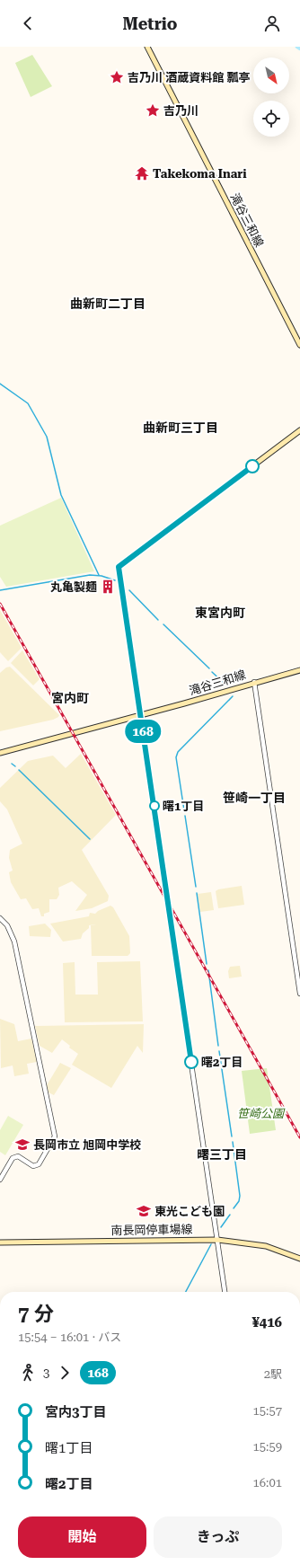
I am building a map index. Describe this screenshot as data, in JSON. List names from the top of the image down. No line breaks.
{"streets":{"main road":["滝谷三和線","南長岡停車場線"]},"districts":["曲新町二丁目","曲新町三丁目","東宮内町","宮内町","笹崎一丁目","曙三丁目"],"parks":["笹崎公園"],"places":{"place":["吉乃川 酒蔵資料館 瓢亭","吉乃川"],"temple":["Takekoma Inari"],"building":["丸亀製麺"],"other":["曙1丁目","曙2丁目"],"school or university":["長岡市立 旭岡中学校","東光こども園"]},"lines":["bus line 168"],"north":"bottom right","page":{"header":"Metrio","on_map":"168","heading":["7 分","15:54 – 16:01 · バス","¥416"],"legs":["3","168","2駅"],"list":[{"name":"宮内3丁目","value":"15:57"},{"name":"曙1丁目","value":"15:59"},{"name":"曙2丁目","value":"16:01"}],"buttons":["開始","きっぷ"]}}
